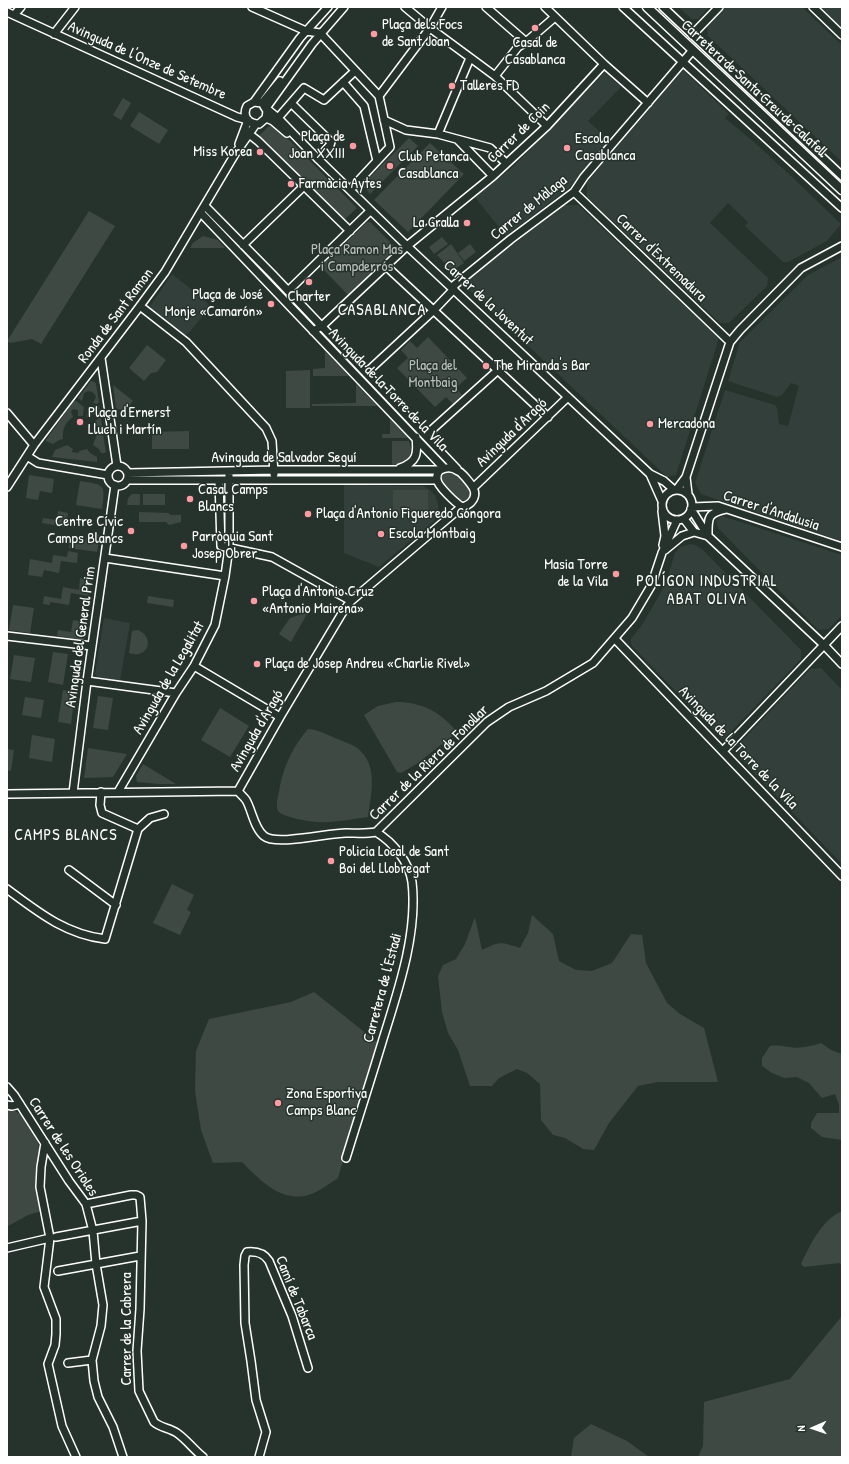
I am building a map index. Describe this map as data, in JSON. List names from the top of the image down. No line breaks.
{"streets":{"street":["Avinguda de l'Onze de Setembre","Carretera de Santa Creu de Calafell","Carrer de Coin","Carrer de Màlaga","Carrer d'Extremadura","Carrer de la Joventut","Ronda de Sant Ramon","Avinguda de la Torre de la Vila","Avinguda d'Aragó","Avinguda de Salvador Seguí","Carrer d'Andalusia","Avinguda del General Prim","Avinguda de la Legalitat","Carrer de la Riera de Fonollar","Carretera de l'Estadi","Carrer de les Orioles","Camí de Tabarca","Carrer de la Cabrera"]},"crossings":[["Avinguda de l'Onze de Setembre","Carrer de la Joventut"],["Avinguda de l'Onze de Setembre","Ronda de Sant Ramon"],["Carretera de Santa Creu de Calafell","Carrer de Màlaga"],["Carrer de Coin","Carrer de la Joventut"],["Carrer de Coin","Avinguda de la Torre de la Vila"],["Carrer de Màlaga","Carrer d'Extremadura"],["Carrer de Màlaga","Carrer de la Joventut"],["Carrer de Màlaga","Avinguda de la Torre de la Vila"],["Carrer de la Joventut","Ronda de Sant Ramon"],["Carrer de la Joventut","Avinguda d'Aragó"],["Ronda de Sant Ramon","Avinguda de la Torre de la Vila"],["Avinguda de la Torre de la Vila","Avinguda d'Aragó"],["Avinguda de la Torre de la Vila","Avinguda de Salvador Seguí"],["Avinguda de la Torre de la Vila","Carrer de la Riera de Fonollar"],["Avinguda d'Aragó","Avinguda del General Prim"],["Avinguda d'Aragó","Avinguda de la Legalitat"],["Avinguda d'Aragó","Carrer de la Riera de Fonollar"],["Avinguda de Salvador Seguí","Avinguda del General Prim"],["Avinguda de Salvador Seguí","Avinguda de la Legalitat"],["Carrer d'Andalusia","Carrer de la Riera de Fonollar"],["Carrer de la Riera de Fonollar","Carretera de l'Estadi"],["Carrer de les Orioles","Carrer de la Cabrera"]],"districts":["CASABLANCA","POLÍGON INDUSTRIAL ABAT OLIVA","CAMPS BLANCS"],"parks":["Plaça Ramon Mas i Campderrós","Plaça del Montbaig"],"places":["Casal de Casablanca","Plaça dels Focs de Sant Joan","Talleres FD","Plaça de Joan XXIII","Escola Casablanca","Miss Korea","Club Petanca Casablanca","Farmàcia Aytes","La Gralla","Charter","Plaça de José Monje «Camarón»","The Miranda's Bar","Plaça d'Ernerst Lluch i Martín","Mercadona","Casal Camps Blancs","Plaça d'Antonio Figueredo Góngora","Centre Cívic Camps Blancs","Escola Montbaig","Parròquia Sant Josep Obrer","Masia Torre de la Vila","Plaça d'Antonio Cruz «Antonio Mairena»","Plaça de Josep Andreu «Charlie Rivel»","Policia Local de Sant Boi del Llobregat","Zona Esportiva Camps Blanc"],"north":"left"}
